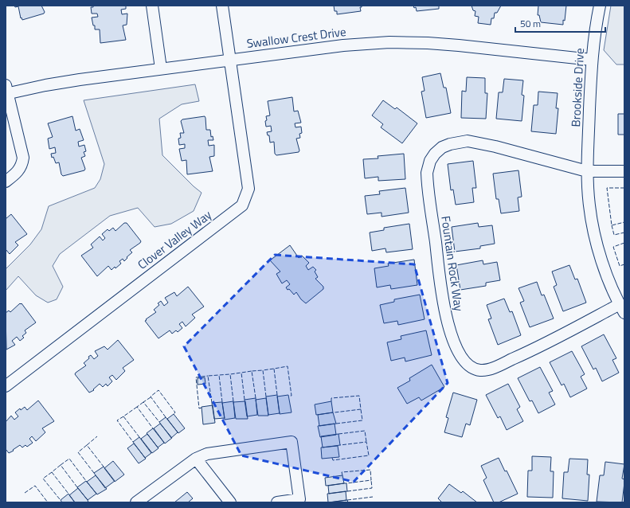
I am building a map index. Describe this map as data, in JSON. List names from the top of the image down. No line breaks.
{"streets":{"street":["Swallow Crest Drive","Brookside Drive","Clover Valley Way","Fountain Rock Way"]},"crossings":[["Swallow Crest Drive","Brookside Drive"],["Swallow Crest Drive","Clover Valley Way"],["Brookside Drive","Fountain Rock Way"]],"scale_bar":"50 m"}
